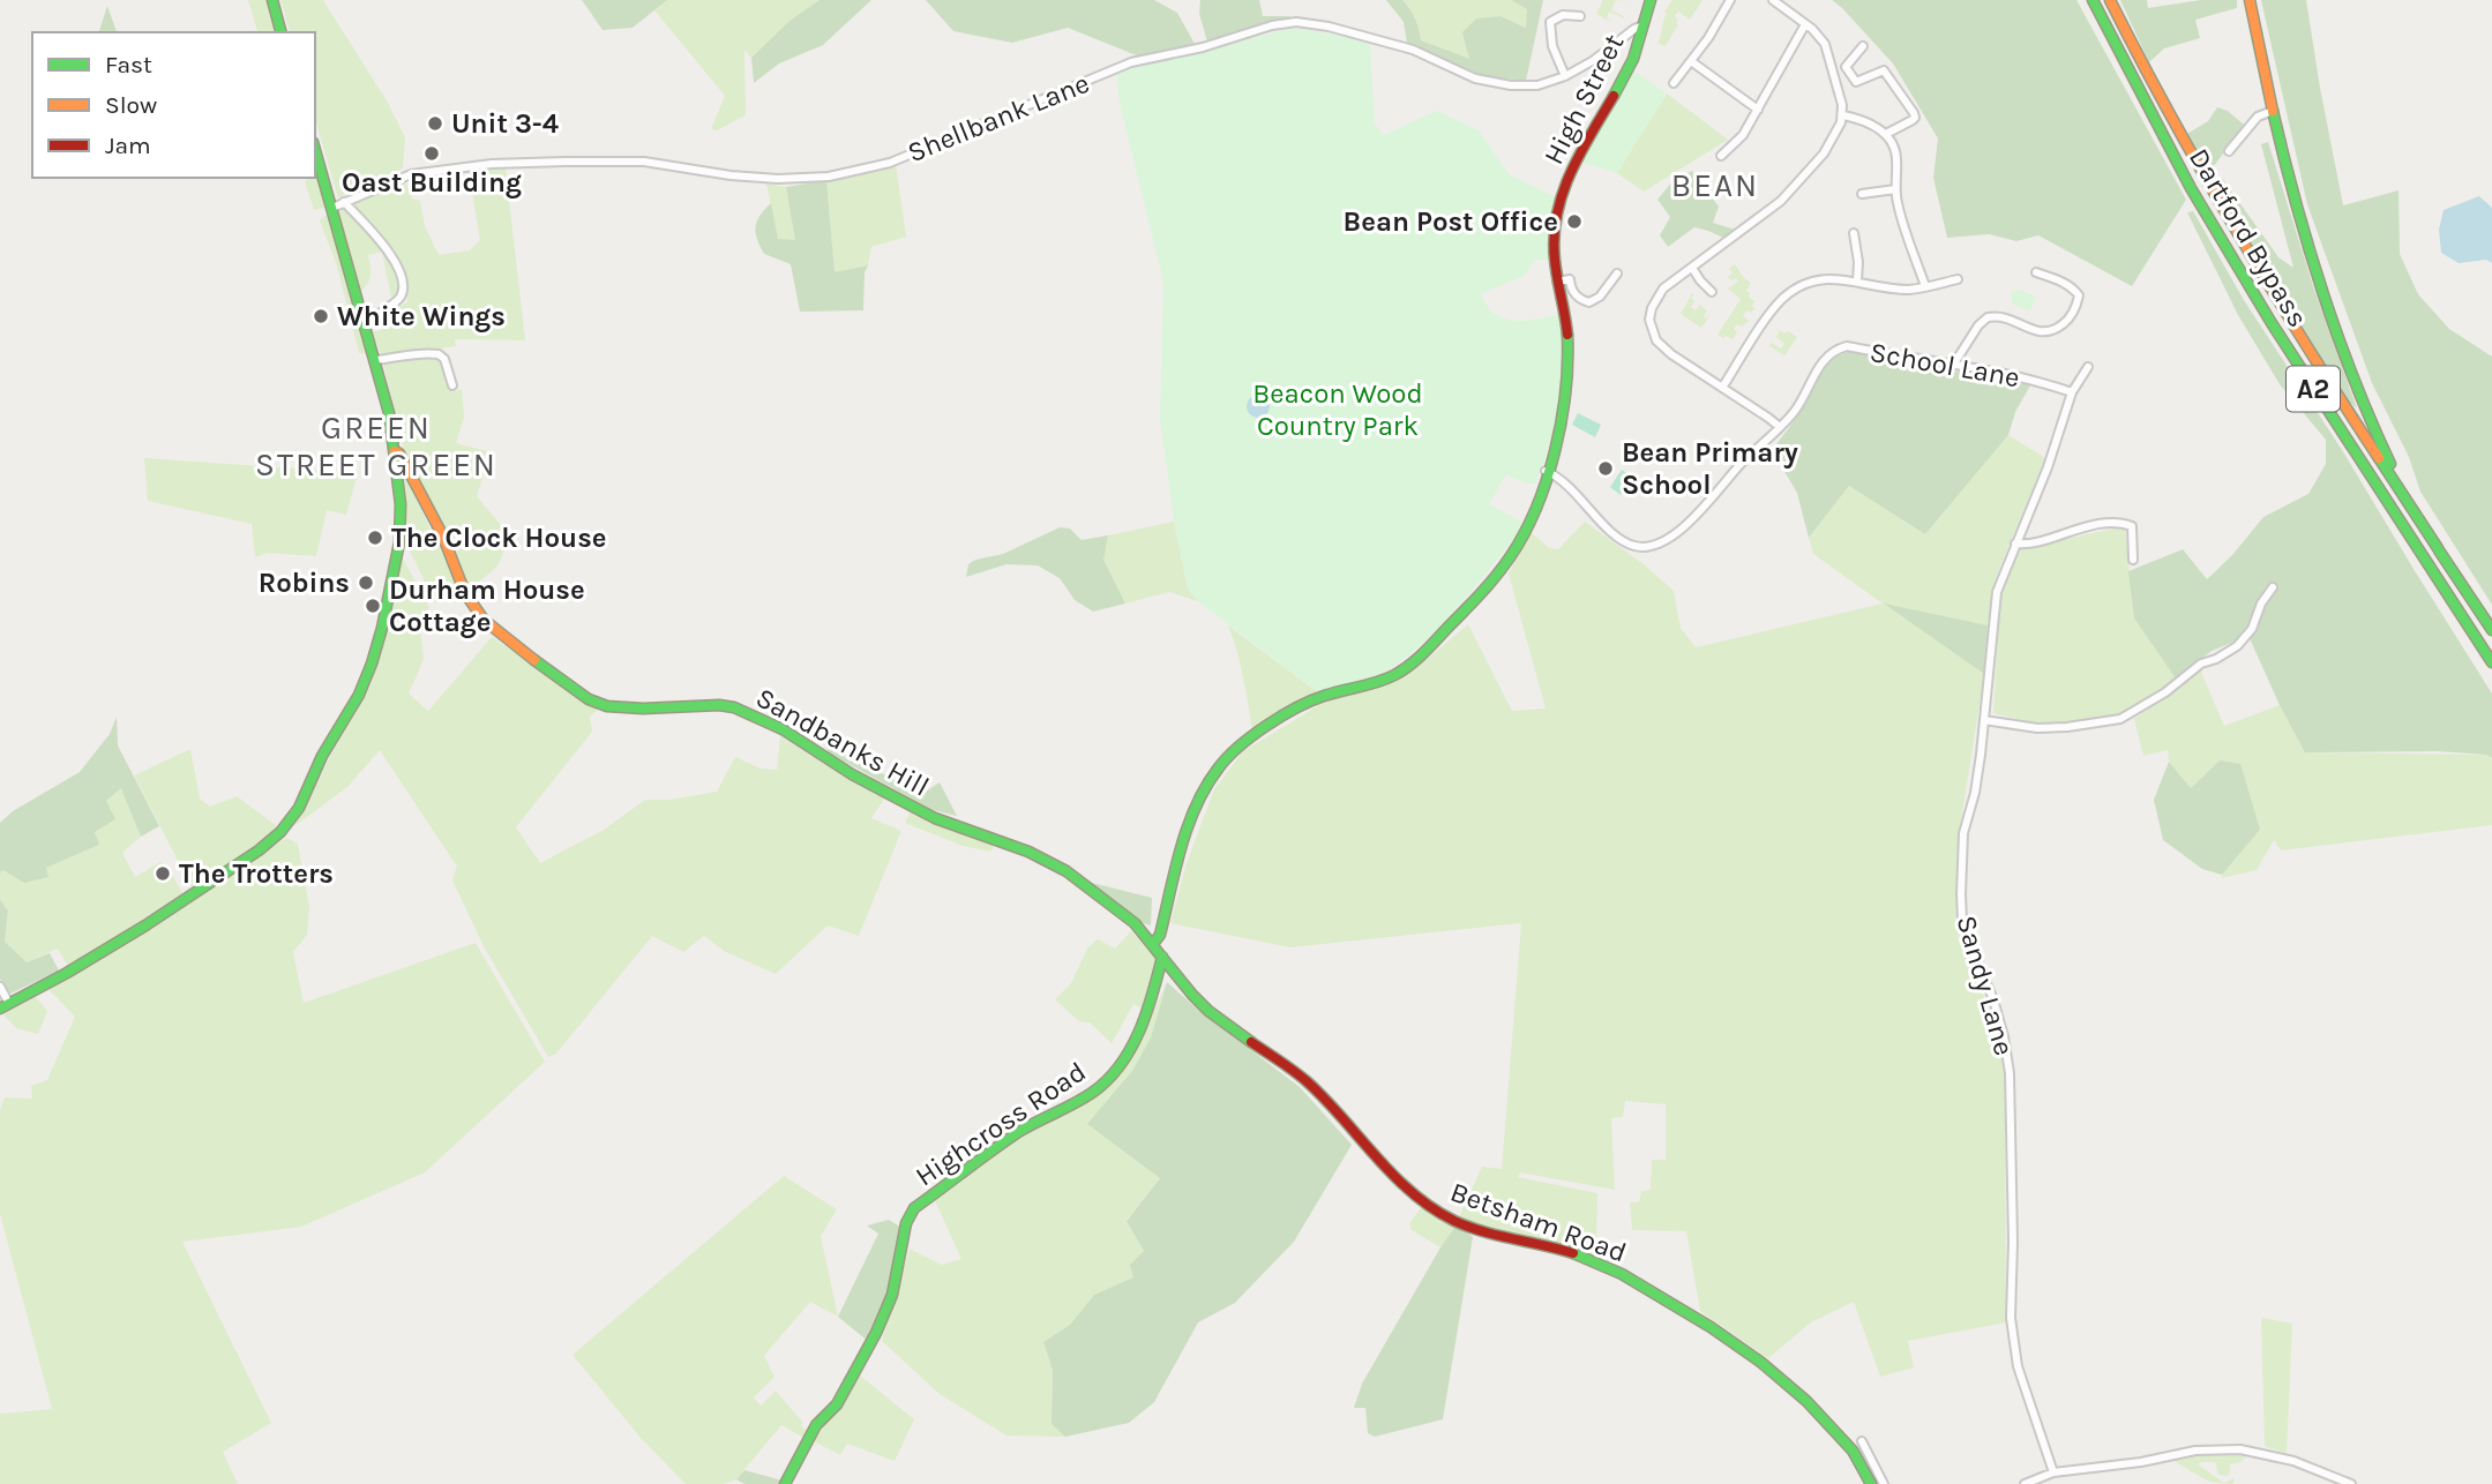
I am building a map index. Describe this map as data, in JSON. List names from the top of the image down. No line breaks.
{"streets":{"main road":["High Street","Dartford Bypass","A2","Sandbanks Hill","Highcross Road","Betsham Road"],"street":["Shellbank Lane","School Lane","Sandy Lane"]},"crossings":[["High Street","Shellbank Lane"],["High Street","School Lane"],["High Street","Sandbanks Hill"],["Dartford Bypass","A2"],["School Lane","Sandy Lane"],["Sandbanks Hill","Highcross Road"],["Sandbanks Hill","Betsham Road"],["Highcross Road","Betsham Road"]],"districts":["BEAN","GREEN STREET GREEN"],"parks":["Beacon Wood Country Park"],"places":["Unit 3-4","Oast Building","Bean Post Office","White Wings","Bean Primary School","The Clock House","Robins","Durham House Cottage","The Trotters"],"legend":["Fast","Slow","Jam"]}
